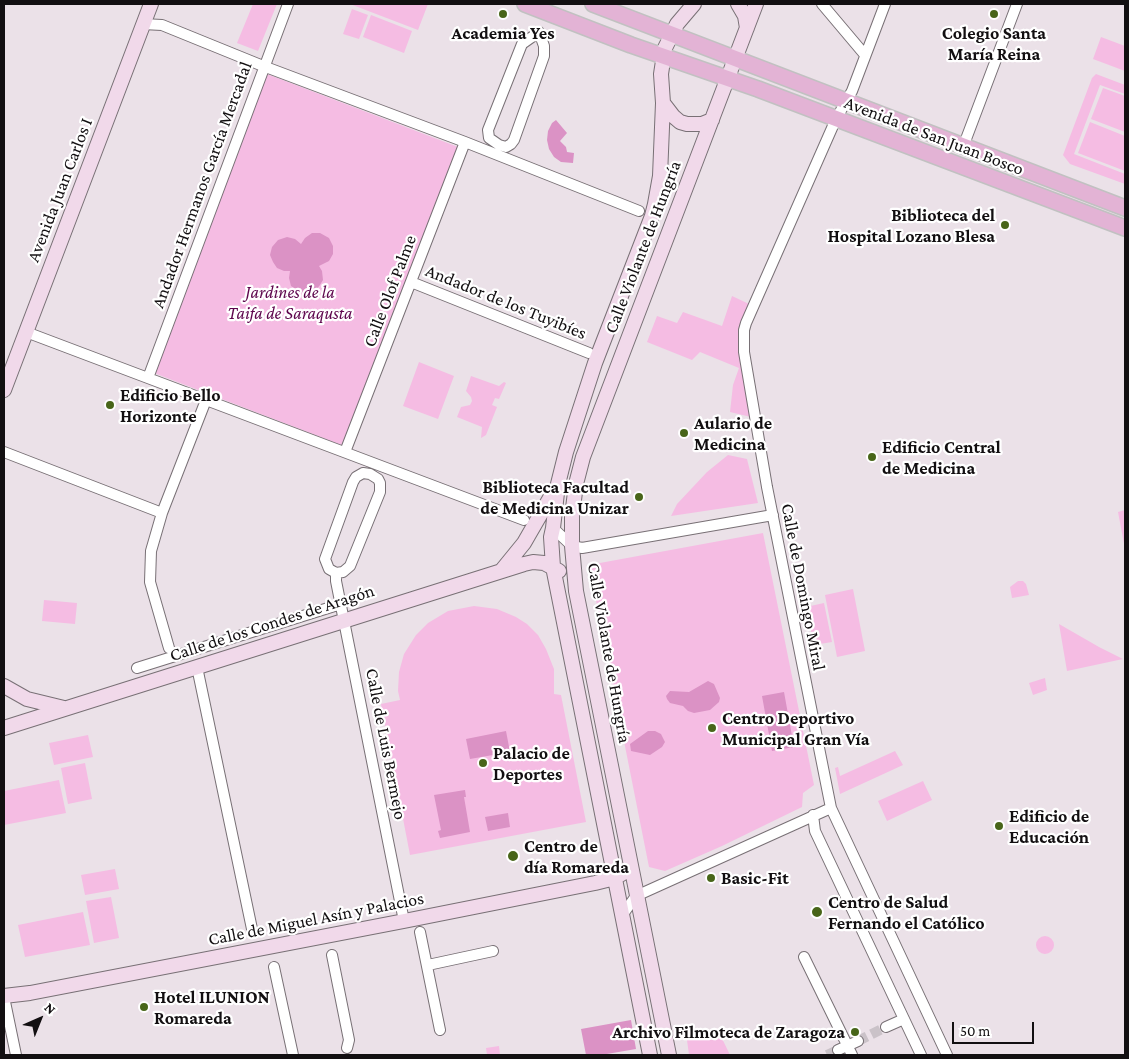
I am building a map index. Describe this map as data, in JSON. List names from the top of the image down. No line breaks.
{"streets":{"main road":["Avenida de San Juan Bosco","Avenida Juan Carlos I","Calle Violante de Hungría","Calle de los Condes de Aragón","Calle de Miguel Asín y Palacios"],"street":["Andador Hermanos García Mercadal","Calle Olof Palme","Andador de los Tuyibíes","Calle de Domingo Miral","Calle de Luis Bermejo"]},"crossings":[["Avenida de San Juan Bosco","Calle Violante de Hungría"],["Avenida de San Juan Bosco","Calle de Domingo Miral"],["Calle Violante de Hungría","Calle de los Condes de Aragón"],["Calle Violante de Hungría","Calle de Miguel Asín y Palacios"],["Calle Olof Palme","Andador de los Tuyibíes"],["Calle de los Condes de Aragón","Calle de Luis Bermejo"],["Calle de Luis Bermejo","Calle de Miguel Asín y Palacios"]],"parks":["Jardines de la Taifa de Saraqusta"],"places":["Academia Yes","Colegio Santa María Reina","Biblioteca del Hospital Lozano Blesa","Edificio Bello Horizonte","Aulario de Medicina","Edificio Central de Medicina","Biblioteca Facultad de Medicina Unizar","Centro Deportivo Municipal Gran Vía","Palacio de Deportes","Edificio de Educación","Centro de día Romareda","Basic-Fit","Centro de Salud Fernando el Católico","Hotel ILUNION Romareda","Archivo Filmoteca de Zaragoza"],"scale_bar":"50 m","north":"top right"}
